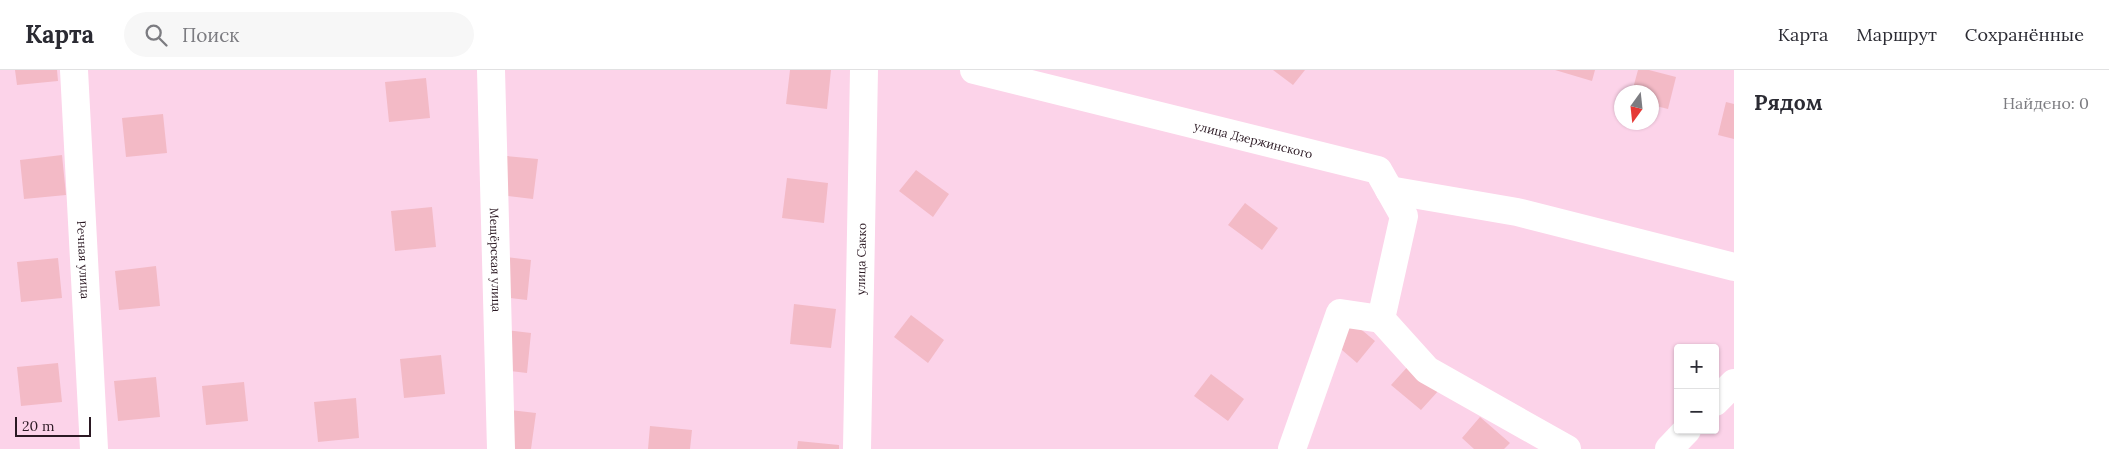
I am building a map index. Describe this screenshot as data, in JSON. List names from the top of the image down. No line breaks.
{"streets":{"street":["улица Дзержинского","Речная улица","Мещёрская улица","улица Сакко"]},"scale_bar":"20 m","north":"bottom","page":{"header":"Карта","search":"Поиск","nav":["Карта","Маршрут","Сохранённые"],"heading":["Рядом","Найдено: 0"],"map_buttons":["+","−"],"scale":"20 m"}}
